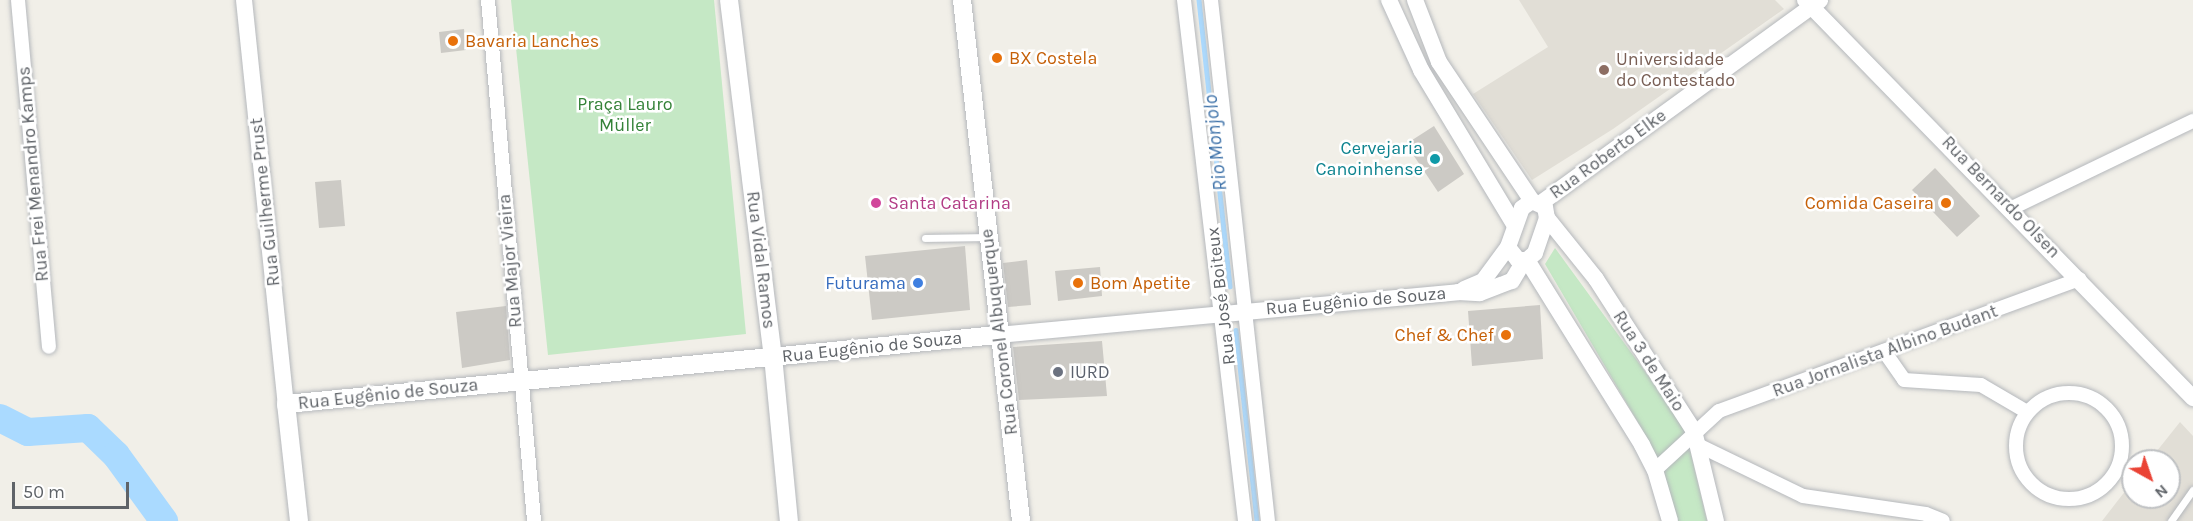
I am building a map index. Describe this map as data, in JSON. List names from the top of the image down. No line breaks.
{"streets":{"main road":["Rua Vidal Ramos","Rua Eugênio de Souza","Rua Coronel Albuquerque"],"street":["Rua Roberto Elke","Rua Frei Menandro Kamps","Rua Bernardo Olsen","Rua Guilherme Prust","Rua Major Vieira","Rua José Boiteux","Rua Jornalista Albino Budant","Rua 3 de Maio"]},"crossings":[["Rua Roberto Elke","Rua Bernardo Olsen"],["Rua Roberto Elke","Rua Eugênio de Souza"],["Rua Roberto Elke","Rua 3 de Maio"],["Rua Bernardo Olsen","Rua Jornalista Albino Budant"],["Rua Guilherme Prust","Rua Eugênio de Souza"],["Rua Vidal Ramos","Rua Eugênio de Souza"],["Rua Major Vieira","Rua Eugênio de Souza"],["Rua José Boiteux","Rua Eugênio de Souza"],["Rua Eugênio de Souza","Rua Coronel Albuquerque"],["Rua Eugênio de Souza","Rua 3 de Maio"],["Rua Jornalista Albino Budant","Rua 3 de Maio"]],"water":["Rio Monjolo"],"parks":["Praça Lauro Müller"],"places":["Bavaria Lanches","BX Costela","Universidade do Contestado","Cervejaria Canoinhense","Santa Catarina","Comida Caseira","Futurama","Bom Apetite","Chef & Chef","IURD"],"scale_bar":"50 m","north":"bottom right"}
